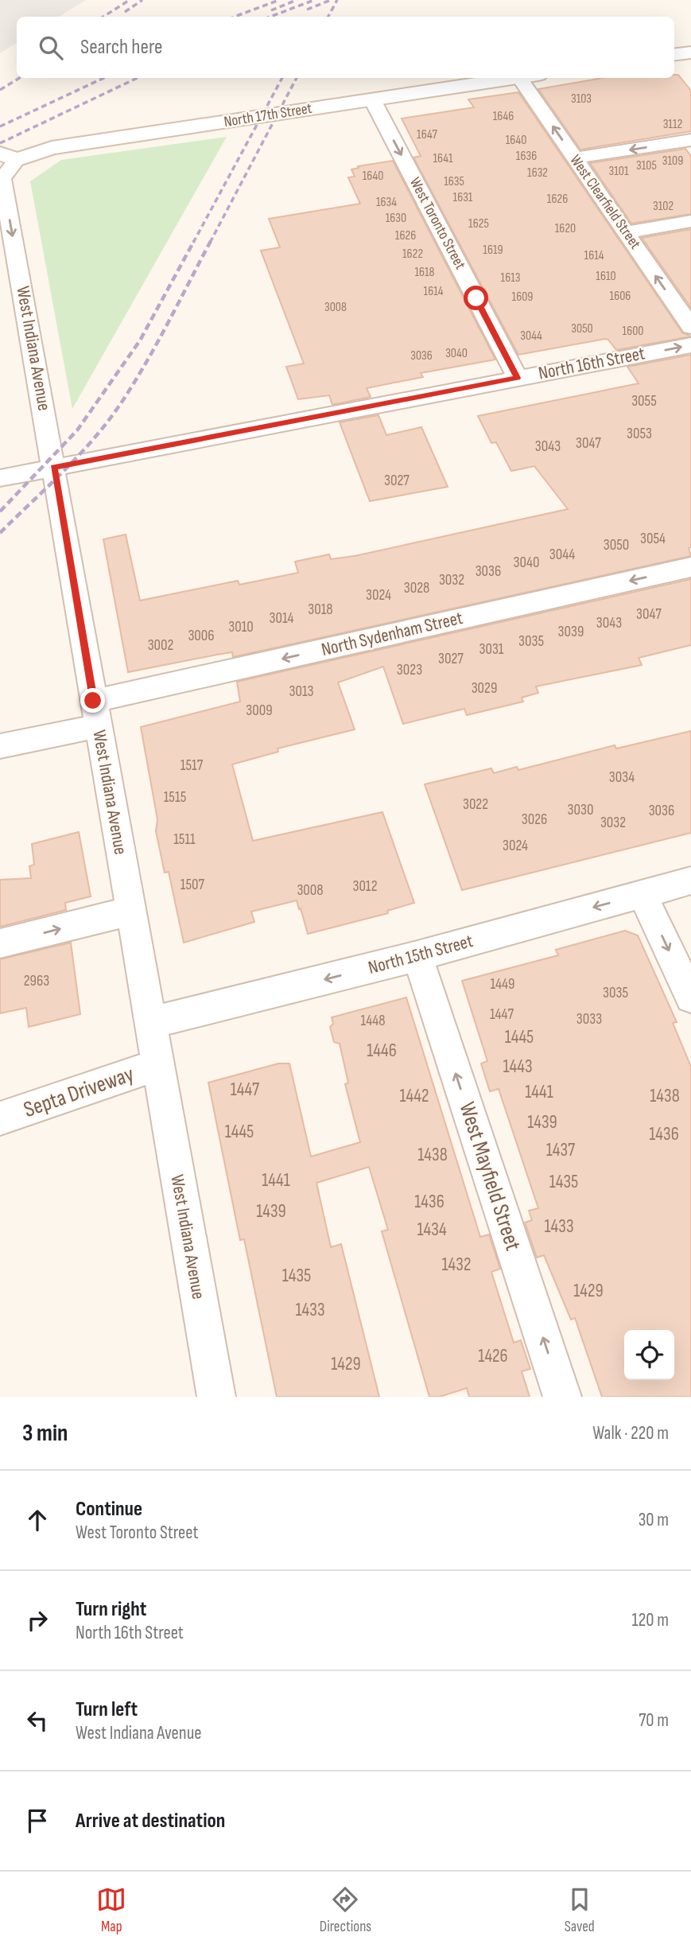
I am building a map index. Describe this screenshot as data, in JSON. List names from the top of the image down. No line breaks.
{"streets":{"street":["North 17th Street","West Clearfield Street","West Toronto Street","West Indiana Avenue","North 16th Street","North Sydenham Street","North 15th Street","Septa Driveway","West Mayfield Street"]},"crossings":[["North 17th Street","West Toronto Street"],["North 17th Street","West Indiana Avenue"],["West Toronto Street","North 16th Street"],["West Indiana Avenue","North 16th Street"],["West Indiana Avenue","North Sydenham Street"],["West Indiana Avenue","North 15th Street"],["West Indiana Avenue","Septa Driveway"],["North 15th Street","West Mayfield Street"]],"one_way":["West Clearfield Street","West Toronto Street","North Sydenham Street","North 15th Street","West Mayfield Street"],"house_numbers":["3103","1646","3112","1647","1640","1636","1641","3109","3105","3101","1632","1640","1635","1631","1626","1634","3102","1630","1625","1620","1626","1619","1622","1614","1618","1610","1613","1614","1606","1609","3008","3050","1600","3044","3040","3036","3055","3053","3047","3043","3027","3054","3050","3044","3040","3036","3032","3028","3024","3018","3047","3014","3043","3010","3039","3006","3035","3002","3031","3027","3023","3029","3013","3009","1517","3034","1515","3022","3030","3036","3026","3032","1511","3024","1507","3012","3008","2963","1449","3035","1447","3033","1448","1445","1446","1443","1447","1441","1442","1438","1439","1445","1436","1437","1438","1441","1435","1436","1439","1433","1434","1432","1435","1429","1433","1426","1429"],"page":{"search":"Search here","heading":["3 min","Walk · 220 m"],"list":[["Continue","West Toronto Street","30 m"],["Turn right","North 16th Street","120 m"],["Turn left","West Indiana Avenue","70 m"],"Arrive at destination"],"nav":["Map","Directions","Saved"]}}
